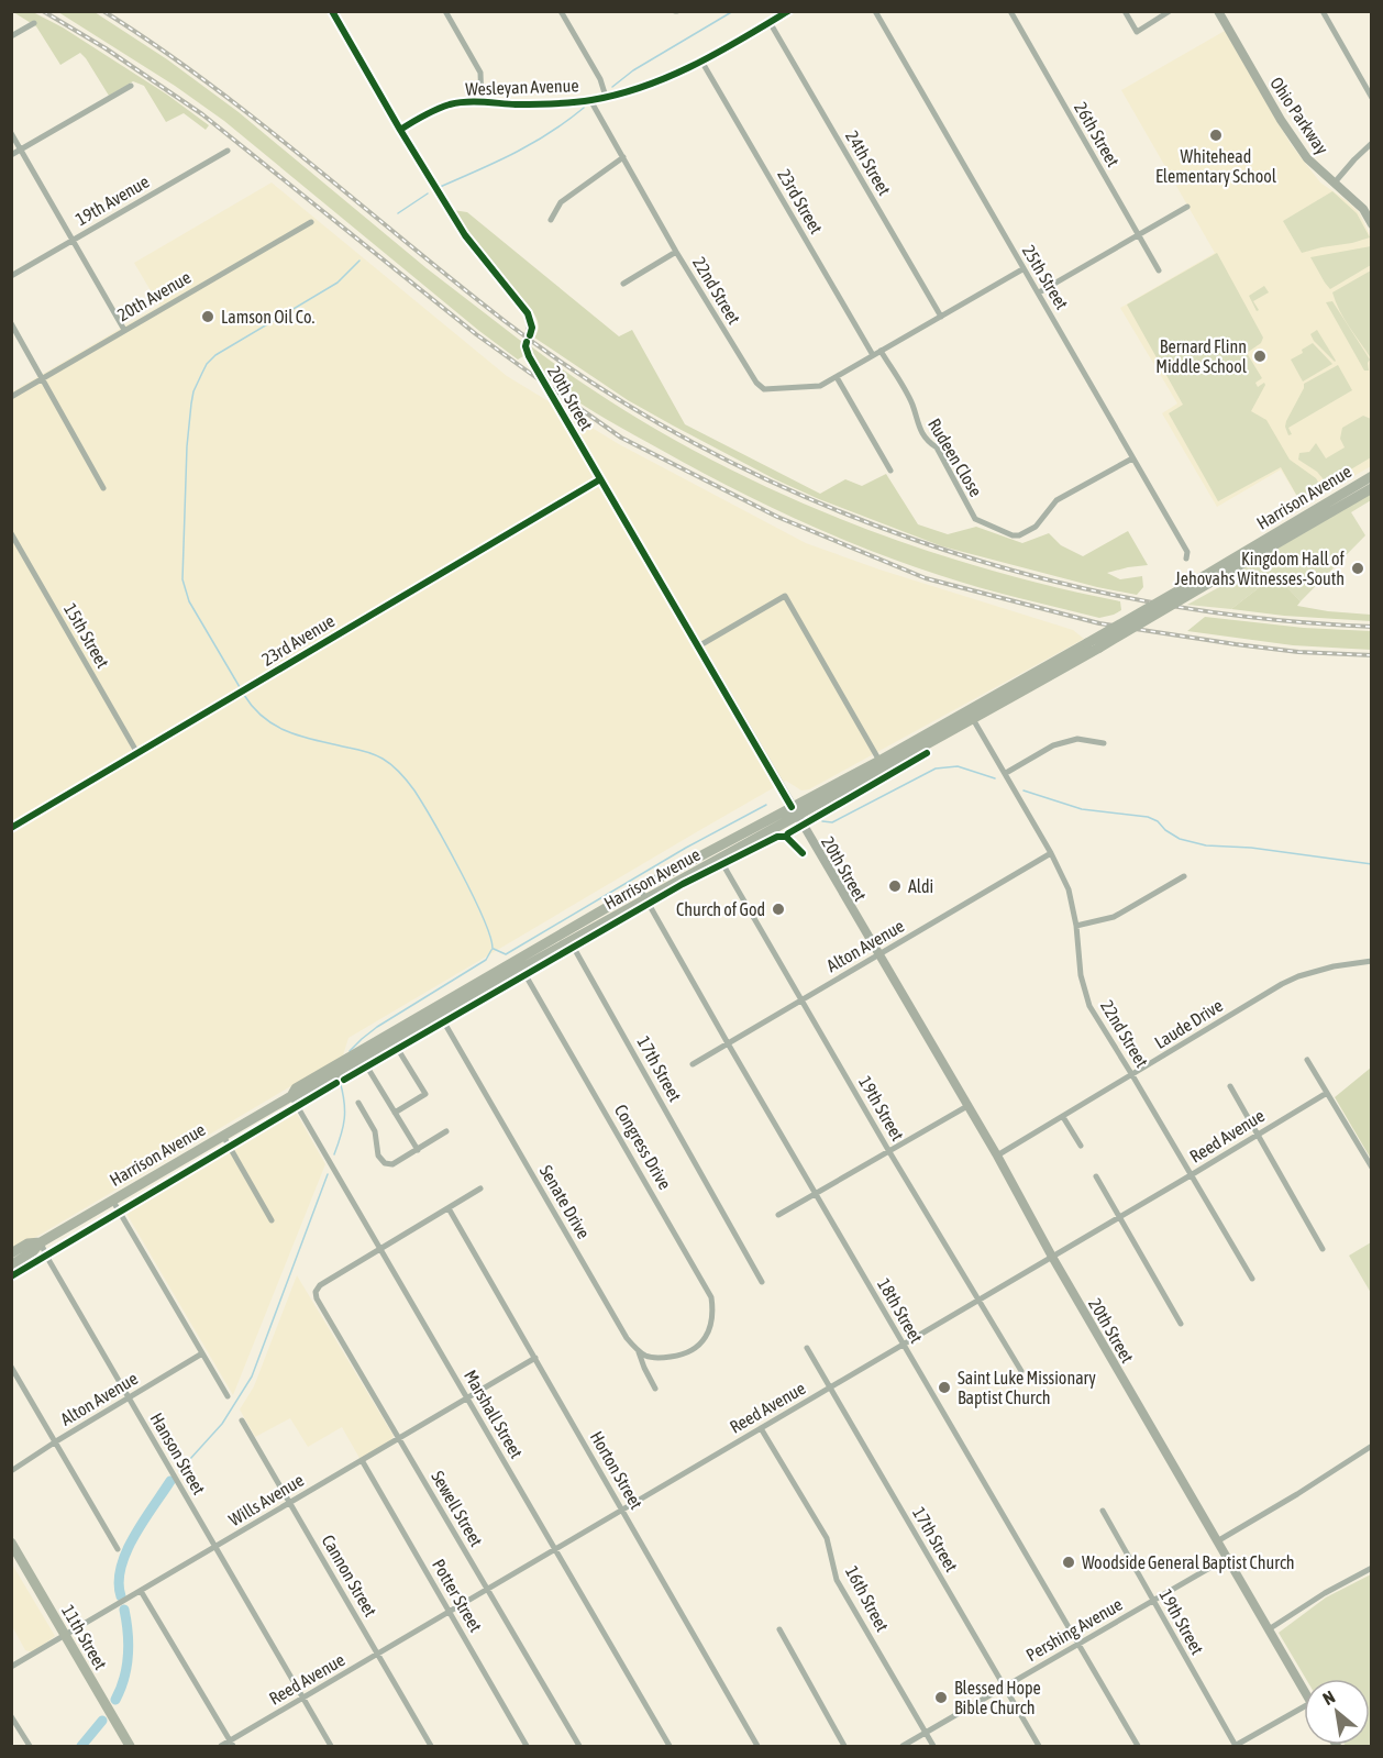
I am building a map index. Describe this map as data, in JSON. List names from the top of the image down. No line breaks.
{"streets":{"main road":["Harrison Avenue","11th Street"],"street":["Wesleyan Avenue","Ohio Parkway","26th Street","24th Street","19th Avenue","23rd Street","25th Street","22nd Street","20th Avenue","20th Street","Rudeen Close","15th Street","23rd Avenue","Alton Avenue","Laude Drive","17th Street","19th Street","Reed Avenue","Congress Drive","Senate Drive","18th Street","Marshall Street","Hanson Street","Horton Street","Wills Avenue","Sewell Street","Cannon Street","Potter Street","16th Street","Pershing Avenue"]},"crossings":[["Wesleyan Avenue","24th Street"],["Wesleyan Avenue","23rd Street"],["Wesleyan Avenue","22nd Street"],["Wesleyan Avenue","20th Street"],["24th Street","22nd Street"],["23rd Street","22nd Street"],["25th Street","22nd Street"],["25th Street","Rudeen Close"],["22nd Street","Rudeen Close"],["22nd Street","Harrison Avenue"],["22nd Street","Alton Avenue"],["22nd Street","Laude Drive"],["22nd Street","Reed Avenue"],["20th Street","Harrison Avenue"],["20th Street","23rd Avenue"],["20th Street","Alton Avenue"],["20th Street","Laude Drive"],["20th Street","Reed Avenue"],["20th Street","Pershing Avenue"],["Harrison Avenue","17th Street"],["Harrison Avenue","19th Street"],["Harrison Avenue","Congress Drive"],["Harrison Avenue","Senate Drive"],["Harrison Avenue","18th Street"],["Harrison Avenue","Marshall Street"],["Harrison Avenue","Hanson Street"],["15th Street","23rd Avenue"],["Alton Avenue","19th Street"],["Alton Avenue","18th Street"],["Alton Avenue","Hanson Street"],["17th Street","Reed Avenue"],["17th Street","Pershing Avenue"],["19th Street","Reed Avenue"],["19th Street","Pershing Avenue"],["Reed Avenue","18th Street"],["Reed Avenue","Marshall Street"],["Reed Avenue","Hanson Street"],["Reed Avenue","Horton Street"],["Reed Avenue","Sewell Street"],["Reed Avenue","Cannon Street"],["Reed Avenue","Potter Street"],["Reed Avenue","16th Street"],["Congress Drive","Senate Drive"],["18th Street","Pershing Avenue"],["Marshall Street","Wills Avenue"],["Marshall Street","Sewell Street"],["Hanson Street","Wills Avenue"],["Horton Street","Wills Avenue"],["Wills Avenue","Sewell Street"],["Wills Avenue","Cannon Street"],["Wills Avenue","Potter Street"],["Wills Avenue","11th Street"],["16th Street","Pershing Avenue"]],"places":["Whitehead Elementary School","Lamson Oil Co.","Bernard Flinn Middle School","Kingdom Hall of Jehovahs Witnesses-South","Aldi","Church of God","Saint Luke Missionary Baptist Church","Woodside General Baptist Church","Blessed Hope Bible Church"],"north":"top left"}
